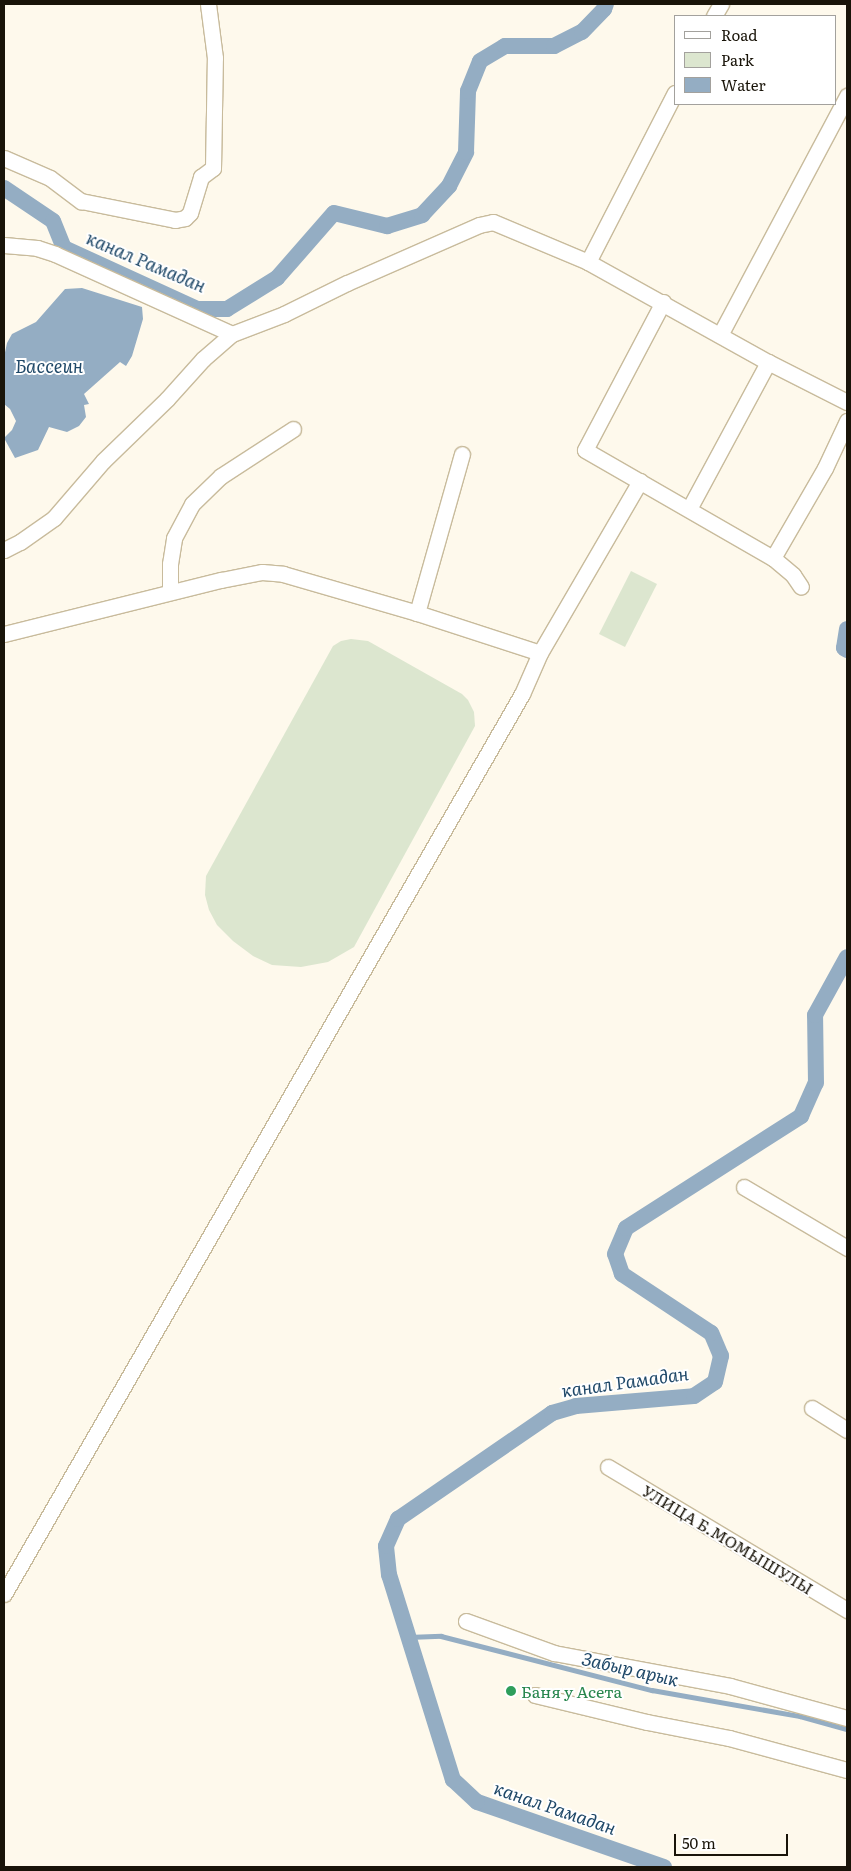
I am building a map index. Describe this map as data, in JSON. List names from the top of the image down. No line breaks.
{"streets":{"street":["УЛИЦА Б.МОМЫШУЛЫ"]},"water":["канал Рамадан","Бассеин","Забыр арык"],"places":["Баня у Асета"],"legend":["Road","Park","Water"],"scale_bar":"50 m"}
